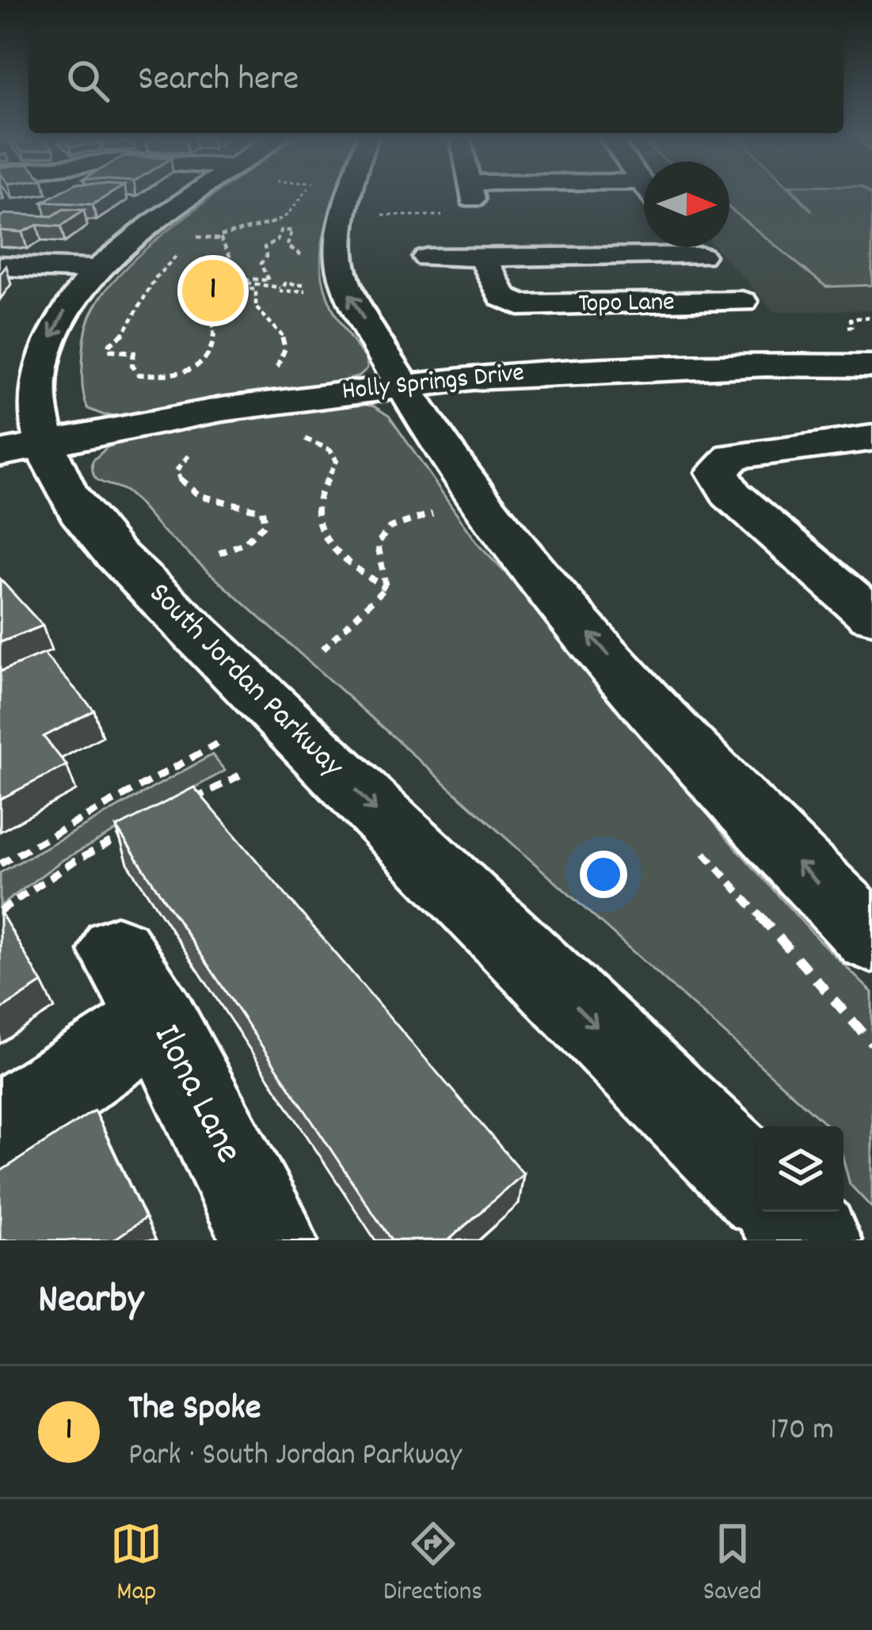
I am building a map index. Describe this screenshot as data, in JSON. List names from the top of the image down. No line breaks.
{"streets":{"street":["Topo Lane","Holly Springs Drive","South Jordan Parkway","Ilona Lane"]},"crossings":[["Holly Springs Drive","South Jordan Parkway"]],"north":"right","page":{"search":"Search here","pins":"1","heading":"Nearby","list":[{"mark":"1","name":"The Spoke","note":"Park · South Jordan Parkway","value":"170 m"}],"nav":["Map","Directions","Saved"]}}
